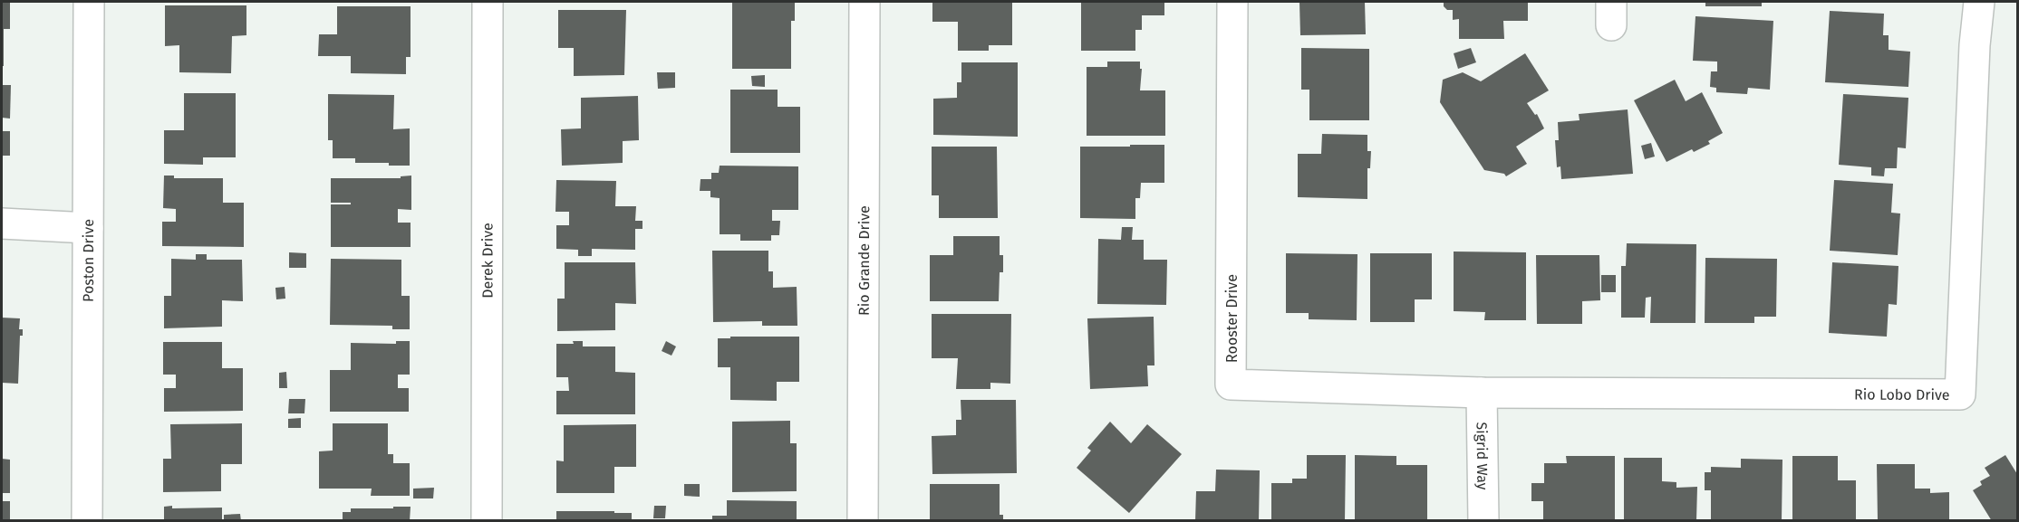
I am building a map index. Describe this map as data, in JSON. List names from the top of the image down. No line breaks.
{"streets":{"street":["Poston Drive","Derek Drive","Rio Grande Drive","Rooster Drive","Rio Lobo Drive","Sigrid Way"]},"crossings":[["Rooster Drive","Rio Lobo Drive"],["Rooster Drive","Sigrid Way"],["Rio Lobo Drive","Sigrid Way"]]}
